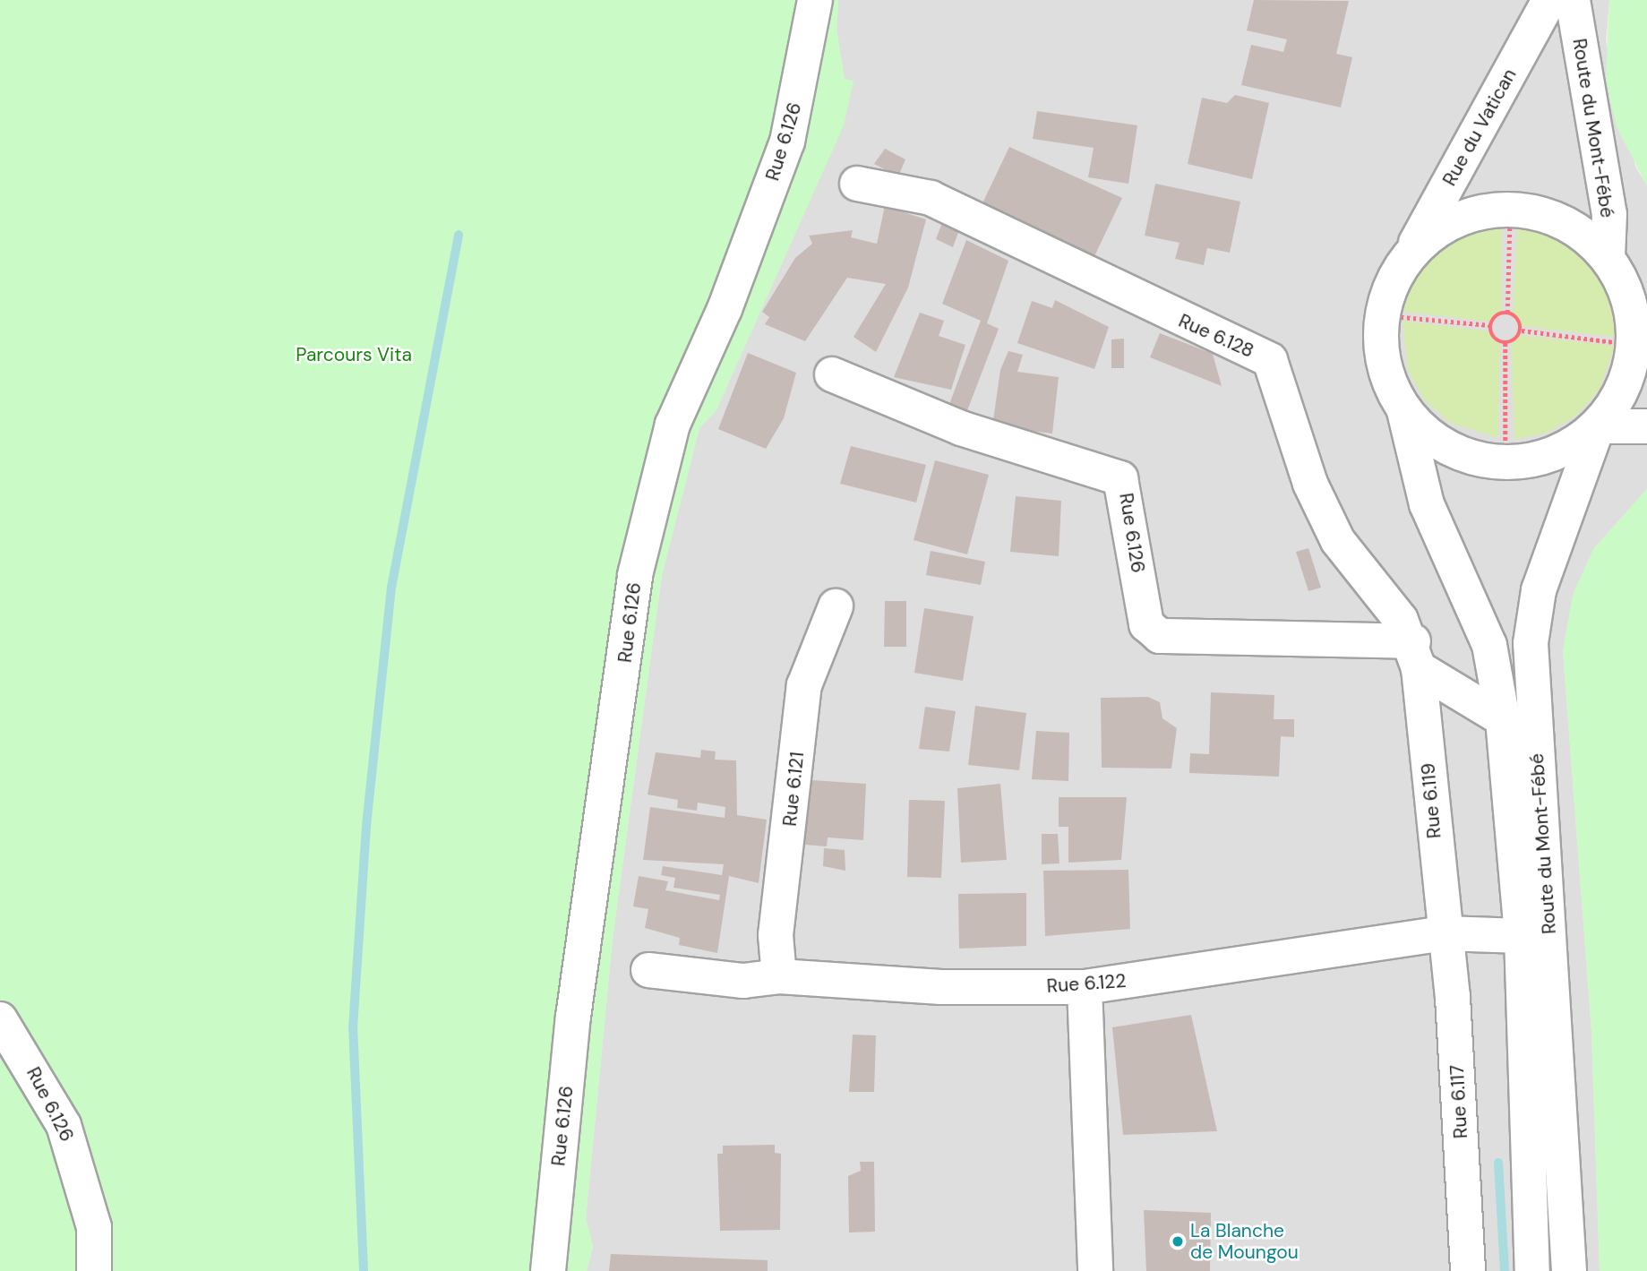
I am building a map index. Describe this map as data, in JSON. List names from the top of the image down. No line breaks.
{"streets":{"street":["Rue du Vatican","Route du Mont-Fébé","Rue 6.126","Rue 6.128","Rue 6.121","Rue 6.119","Rue 6.122","Rue 6.117"]},"crossings":[["Rue du Vatican","Route du Mont-Fébé"],["Route du Mont-Fébé","Rue 6.128"],["Route du Mont-Fébé","Rue 6.122"],["Rue 6.126","Rue 6.128"],["Rue 6.126","Rue 6.119"],["Rue 6.128","Rue 6.119"],["Rue 6.121","Rue 6.122"],["Rue 6.119","Rue 6.122"],["Rue 6.119","Rue 6.117"],["Rue 6.122","Rue 6.117"]],"parks":["Parcours Vita"],"places":["La Blanche de Moungou"]}
